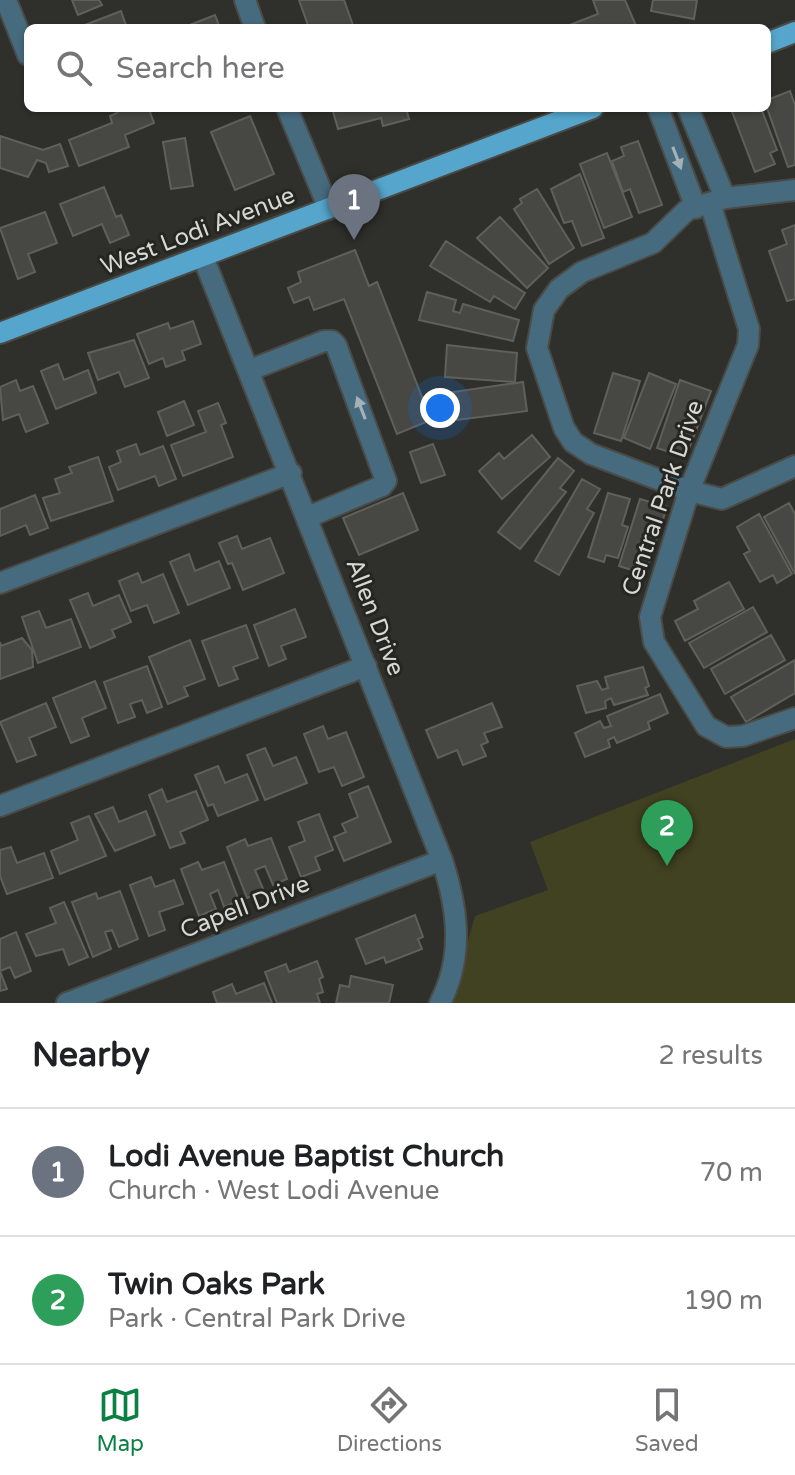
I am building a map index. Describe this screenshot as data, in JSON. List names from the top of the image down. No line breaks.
{"streets":{"main road":["West Lodi Avenue"],"street":["Central Park Drive","Allen Drive","Capell Drive"]},"crossings":[["West Lodi Avenue","Allen Drive"],["Allen Drive","Capell Drive"]],"page":{"search":"Search here","pins":["1","2"],"heading":["Nearby","2 results"],"list":[{"mark":"1","name":"Lodi Avenue Baptist Church","note":"Church · West Lodi Avenue","value":"70 m"},{"mark":"2","name":"Twin Oaks Park","note":"Park · Central Park Drive","value":"190 m"}],"nav":["Map","Directions","Saved"]}}
